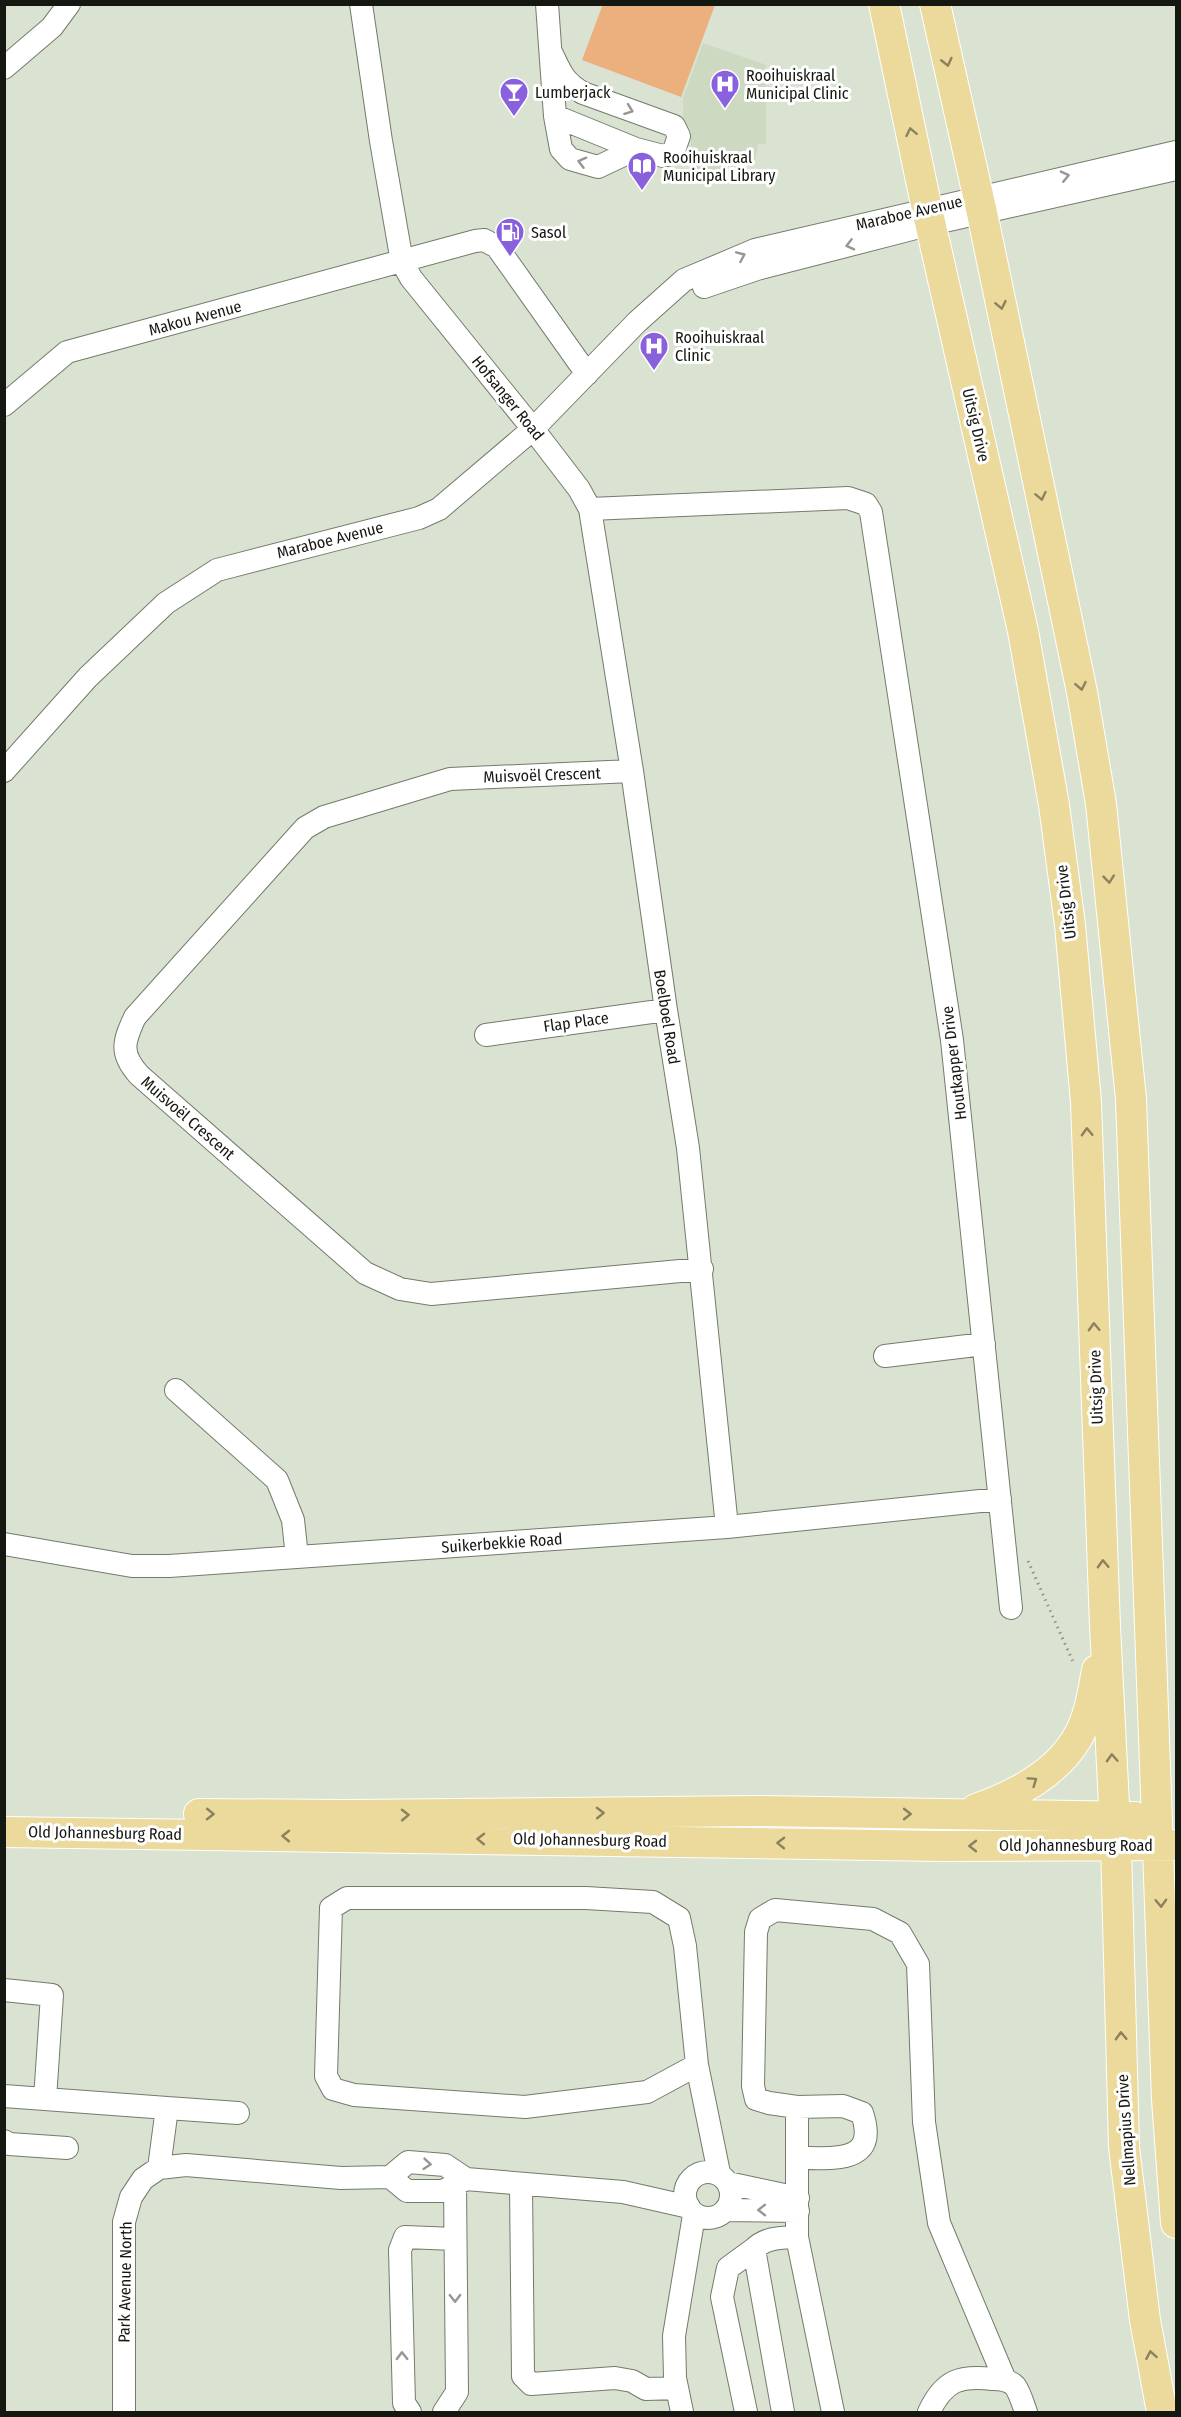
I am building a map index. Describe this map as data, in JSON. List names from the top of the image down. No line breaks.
{"streets":{"main road":["Uitsig Drive","Old Johannesburg Road","Nellmapius Drive"],"street":["Maraboe Avenue","Makou Avenue","Hofsanger Road","Muisvoël Crescent","Boelboel Road","Flap Place","Houtkapper Drive","Suikerbekkie Road","Park Avenue North"]},"crossings":[["Maraboe Avenue","Makou Avenue"],["Maraboe Avenue","Hofsanger Road"],["Maraboe Avenue","Uitsig Drive"],["Makou Avenue","Hofsanger Road"],["Hofsanger Road","Boelboel Road"],["Hofsanger Road","Houtkapper Drive"],["Uitsig Drive","Old Johannesburg Road"],["Uitsig Drive","Nellmapius Drive"],["Muisvoël Crescent","Boelboel Road"],["Boelboel Road","Flap Place"],["Boelboel Road","Houtkapper Drive"],["Boelboel Road","Suikerbekkie Road"],["Houtkapper Drive","Suikerbekkie Road"],["Old Johannesburg Road","Nellmapius Drive"]],"places":{"hospital":["Rooihuiskraal Municipal Clinic","Rooihuiskraal Clinic"],"bar":["Lumberjack"],"library":["Rooihuiskraal Municipal Library"],"fuel station":["Sasol"]}}
